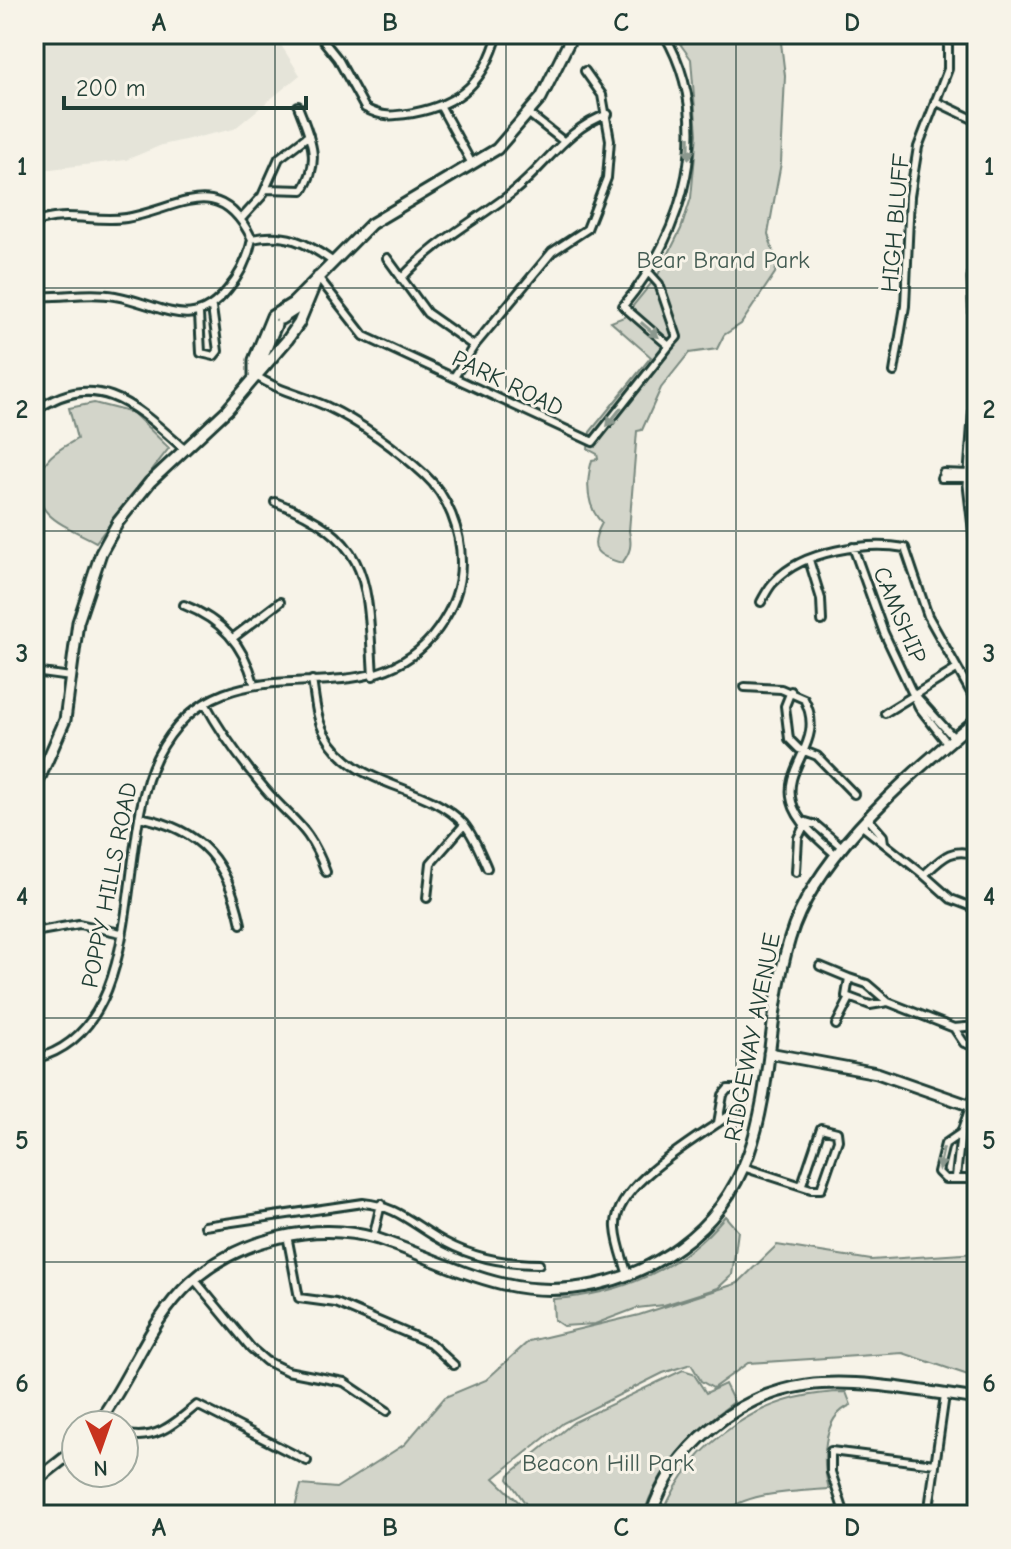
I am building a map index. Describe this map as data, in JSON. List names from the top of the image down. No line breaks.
{"streets":{"street":["HIGH BLUFF","PARK ROAD","CAMSHIP","POPPY HILLS ROAD","RIDGEWAY AVENUE"]},"crossings":[["CAMSHIP","RIDGEWAY AVENUE"]],"parks":["Bear Brand Park","Beacon Hill Park"],"scale_bar":"200 m","north":"bottom","grid":{"columns":["A","B","C","D"],"rows":["1","2","3","4","5","6"]}}
